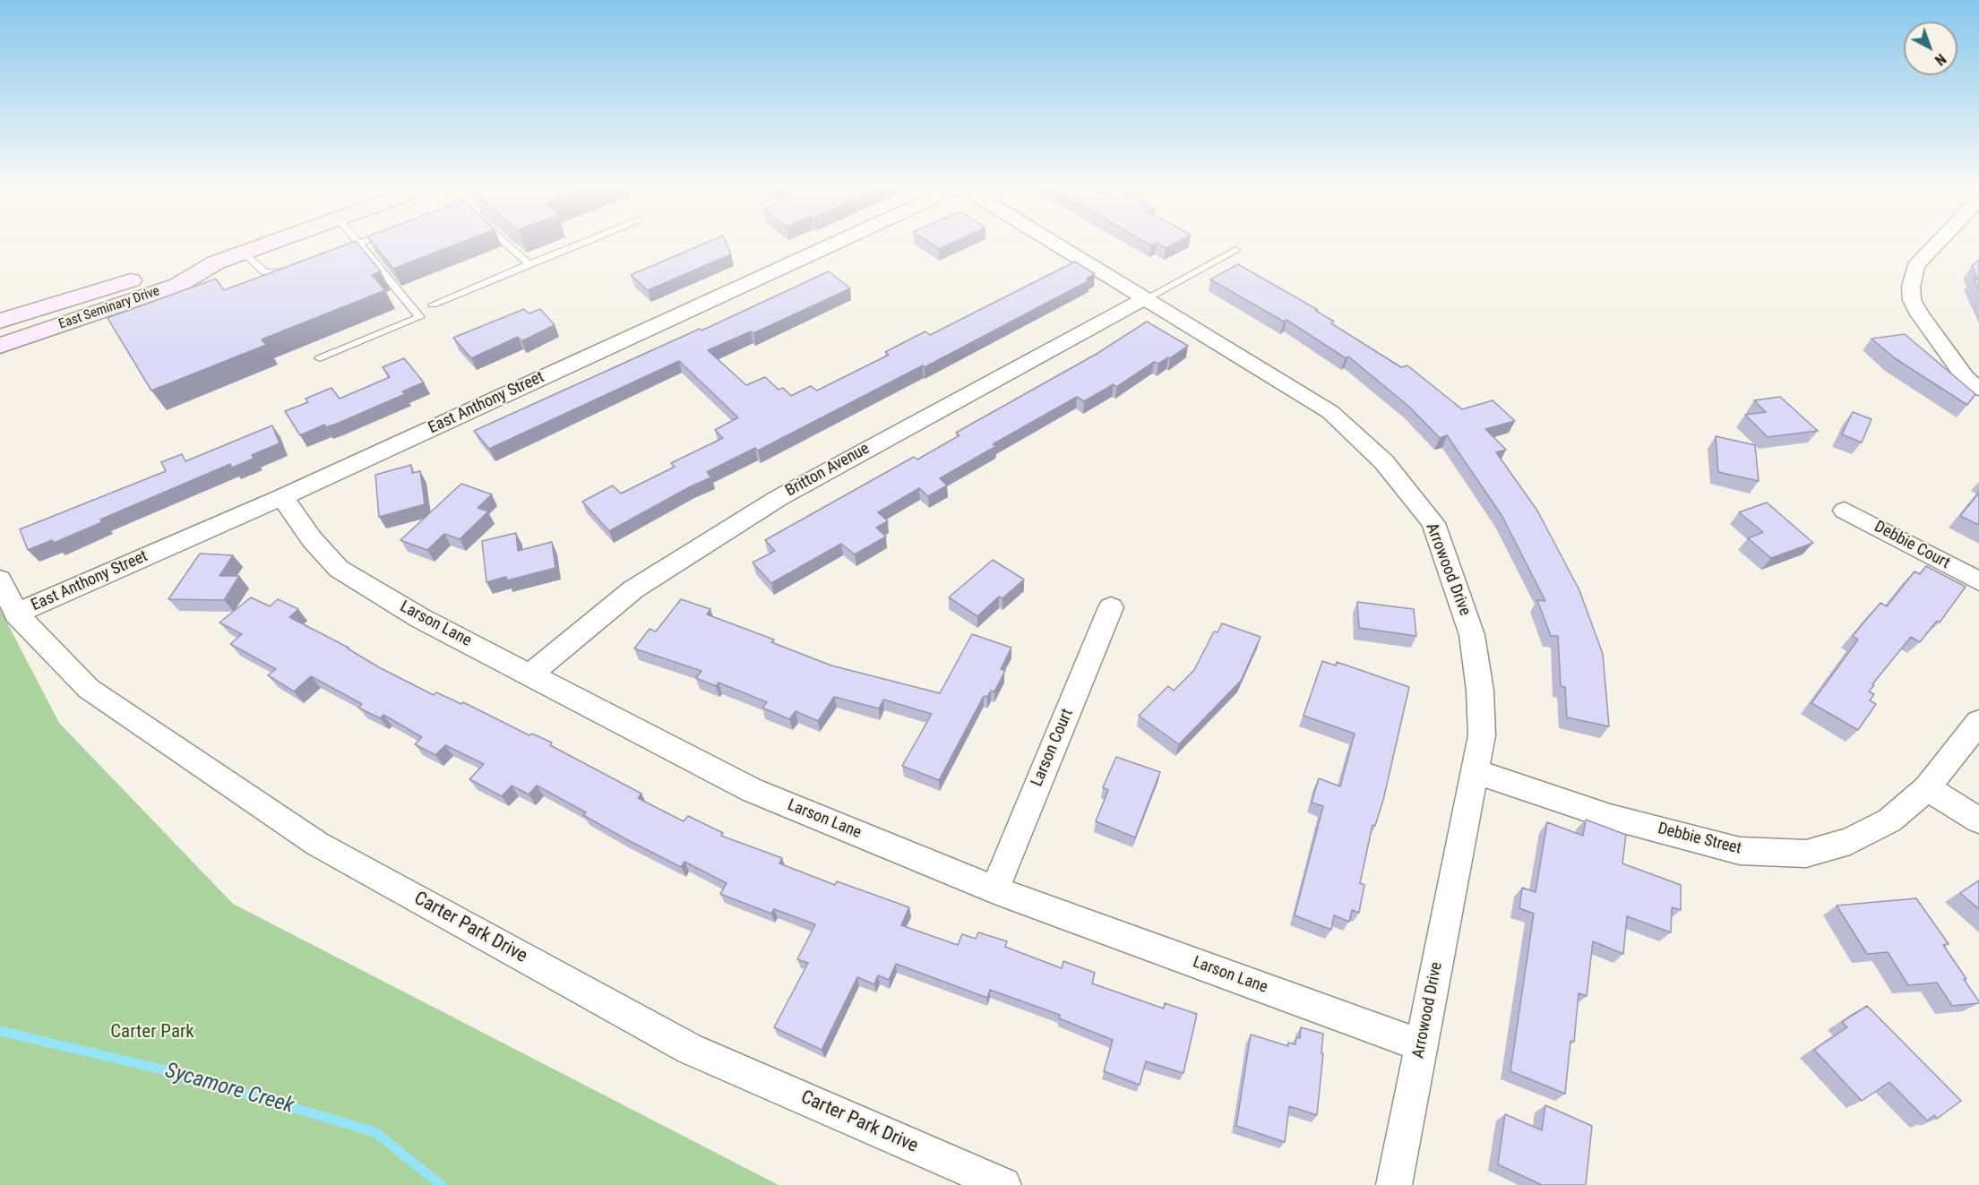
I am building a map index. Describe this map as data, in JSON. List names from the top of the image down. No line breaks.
{"streets":{"main road":["East Seminary Drive"],"street":["East Anthony Street","Britton Avenue","Debbie Court","Arrowood Drive","Larson Lane","Larson Court","Debbie Street","Carter Park Drive"]},"crossings":[["East Anthony Street","Larson Lane"],["East Anthony Street","Carter Park Drive"],["Britton Avenue","Arrowood Drive"],["Britton Avenue","Larson Lane"],["Arrowood Drive","Larson Lane"],["Arrowood Drive","Debbie Street"],["Larson Lane","Larson Court"]],"water":["Sycamore Creek"],"parks":["Carter Park"],"north":"bottom right"}
